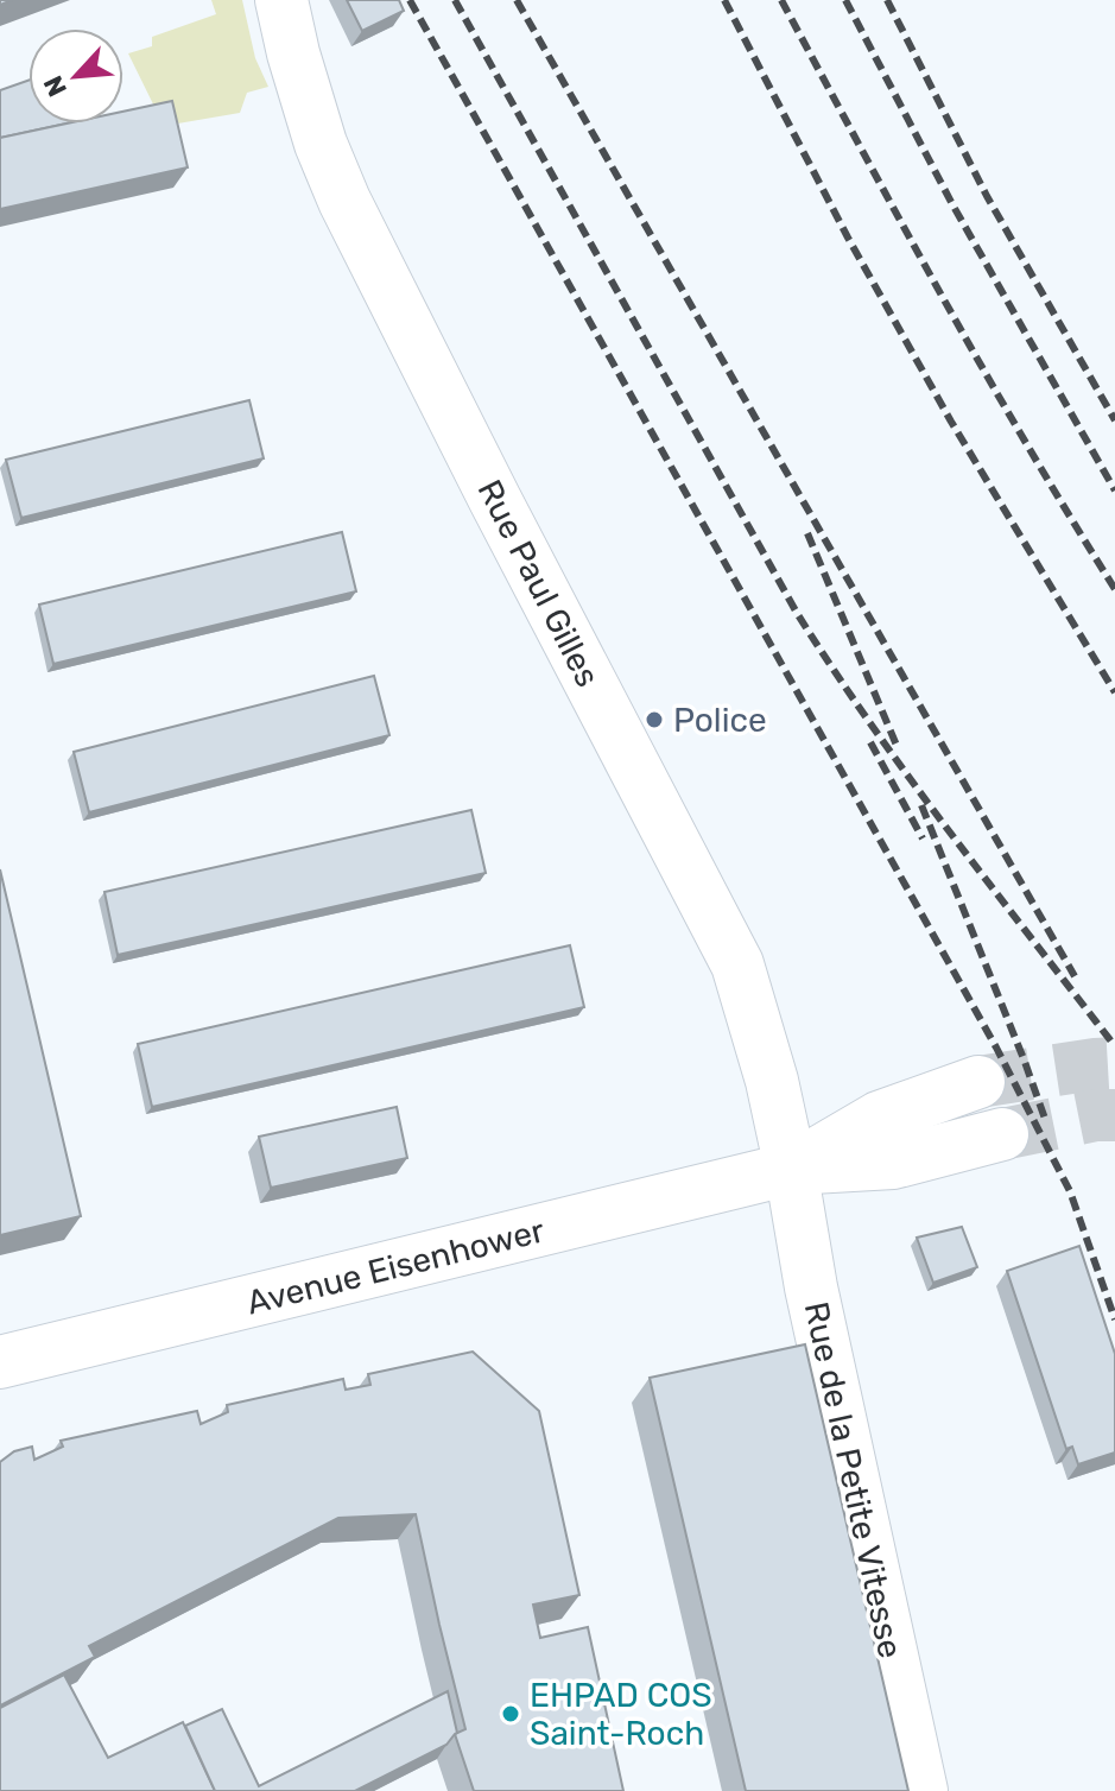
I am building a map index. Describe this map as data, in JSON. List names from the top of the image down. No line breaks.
{"streets":{"street":["Rue Paul Gilles","Avenue Eisenhower","Rue de la Petite Vitesse"]},"crossings":[["Rue Paul Gilles","Avenue Eisenhower"],["Rue Paul Gilles","Rue de la Petite Vitesse"],["Avenue Eisenhower","Rue de la Petite Vitesse"]],"places":["Police","EHPAD COS Saint-Roch"],"north":"bottom left"}
